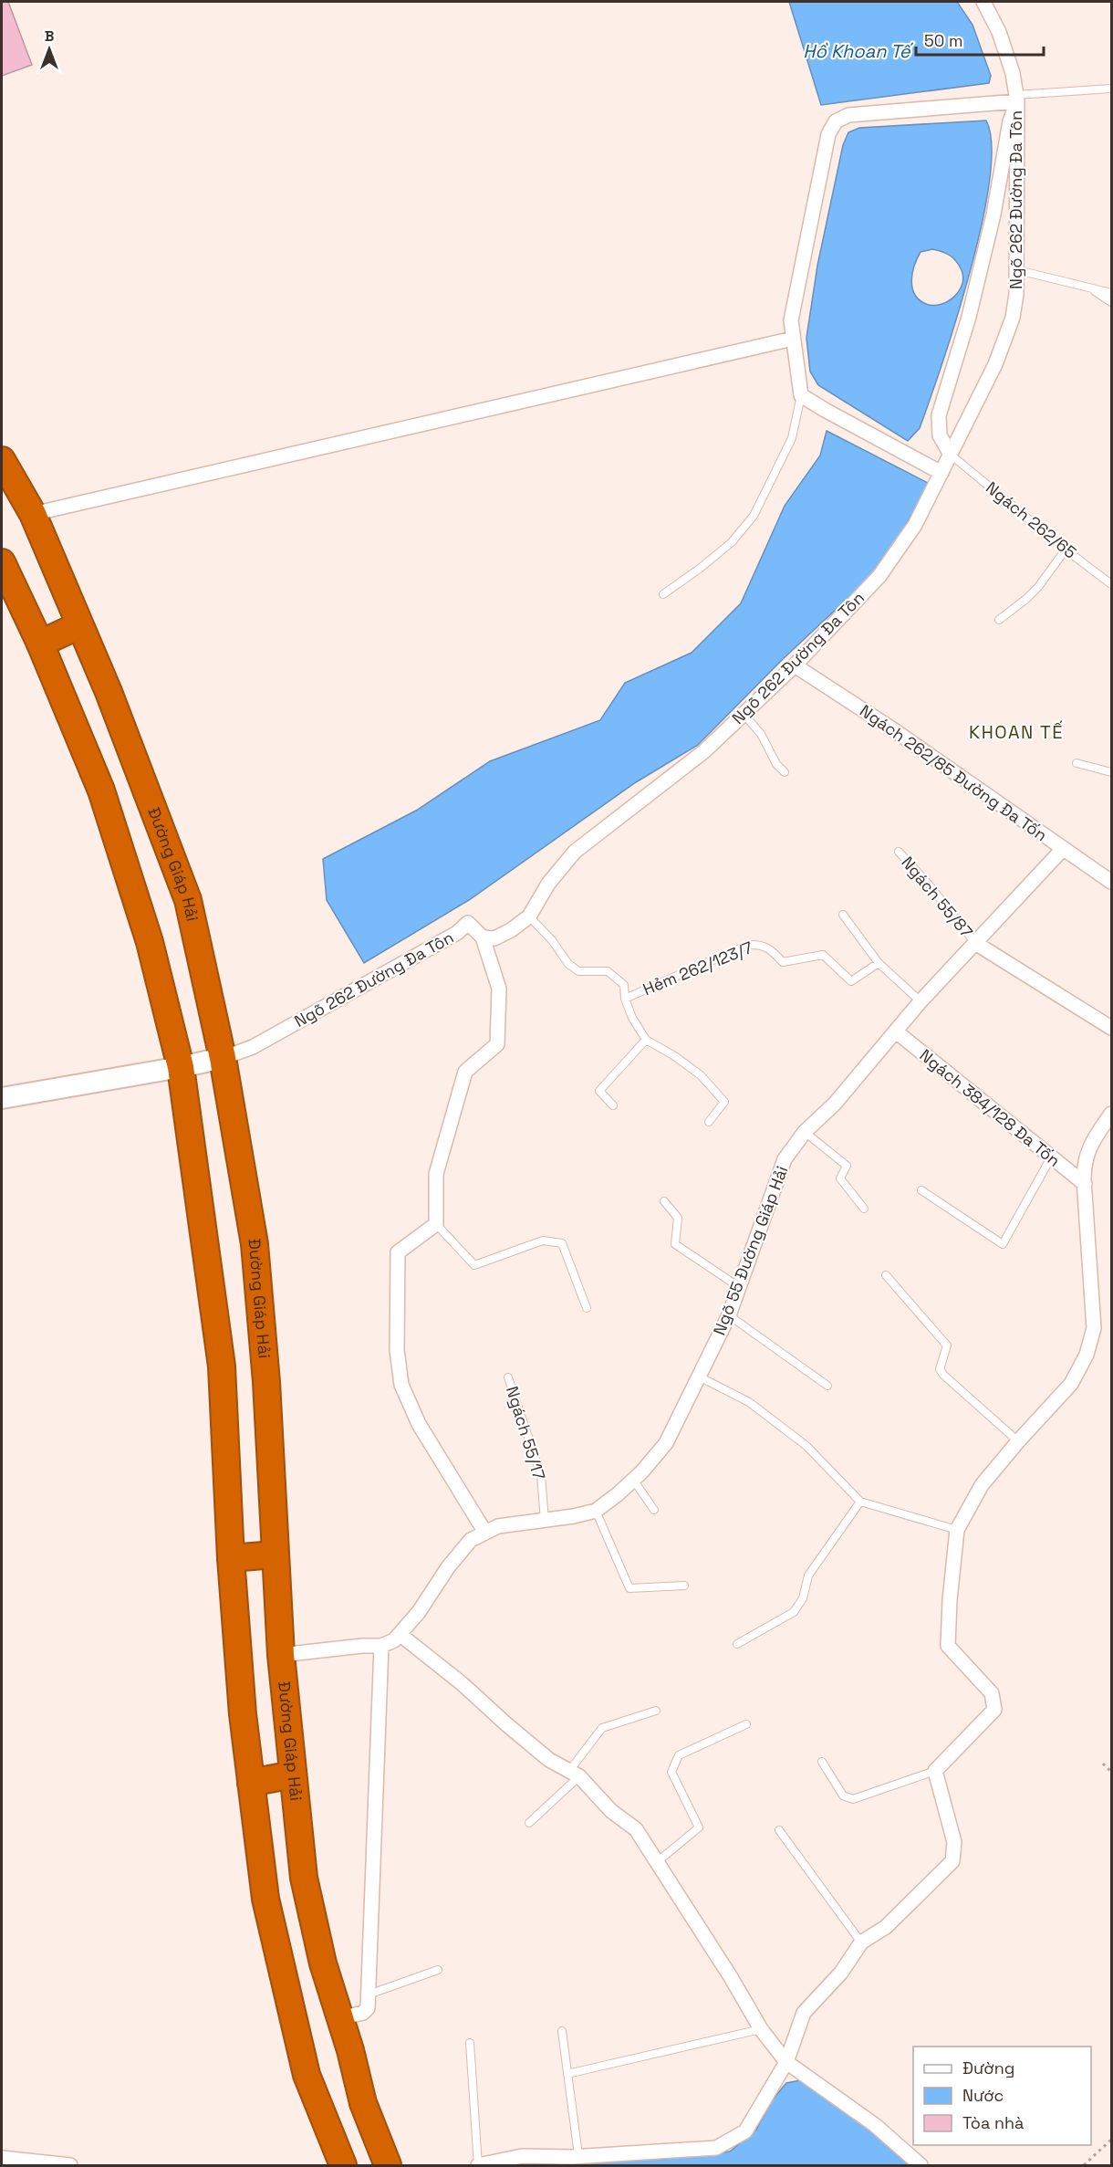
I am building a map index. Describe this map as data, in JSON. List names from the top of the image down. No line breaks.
{"streets":{"highway":["Đường Giáp Hải"],"street":["Ngõ 262 Đường Đa Tôn","Ngách 262/85 Đường Đa Tốn","Ngách 384/128 Đa Tốn","Ngõ 55 Đường Giáp Hải"],"lane":["Ngách 262/65","Ngách 55/87","Hẻm 262/123/7","Ngách 55/17"]},"crossings":[["Ngõ 262 Đường Đa Tôn","Ngách 262/65"],["Ngõ 262 Đường Đa Tôn","Ngách 262/85 Đường Đa Tốn"],["Ngõ 262 Đường Đa Tôn","Đường Giáp Hải"],["Ngách 262/85 Đường Đa Tốn","Ngõ 55 Đường Giáp Hải"],["Đường Giáp Hải","Ngõ 55 Đường Giáp Hải"],["Ngách 55/87","Ngõ 55 Đường Giáp Hải"],["Ngách 384/128 Đa Tốn","Ngõ 55 Đường Giáp Hải"],["Ngõ 55 Đường Giáp Hải","Ngách 55/17"]],"districts":["KHOAN TẾ"],"water":["Hồ Khoan Tế"],"legend":["Đường","Nước","Tòa nhà"],"scale_bar":"50 m","north":"top"}
